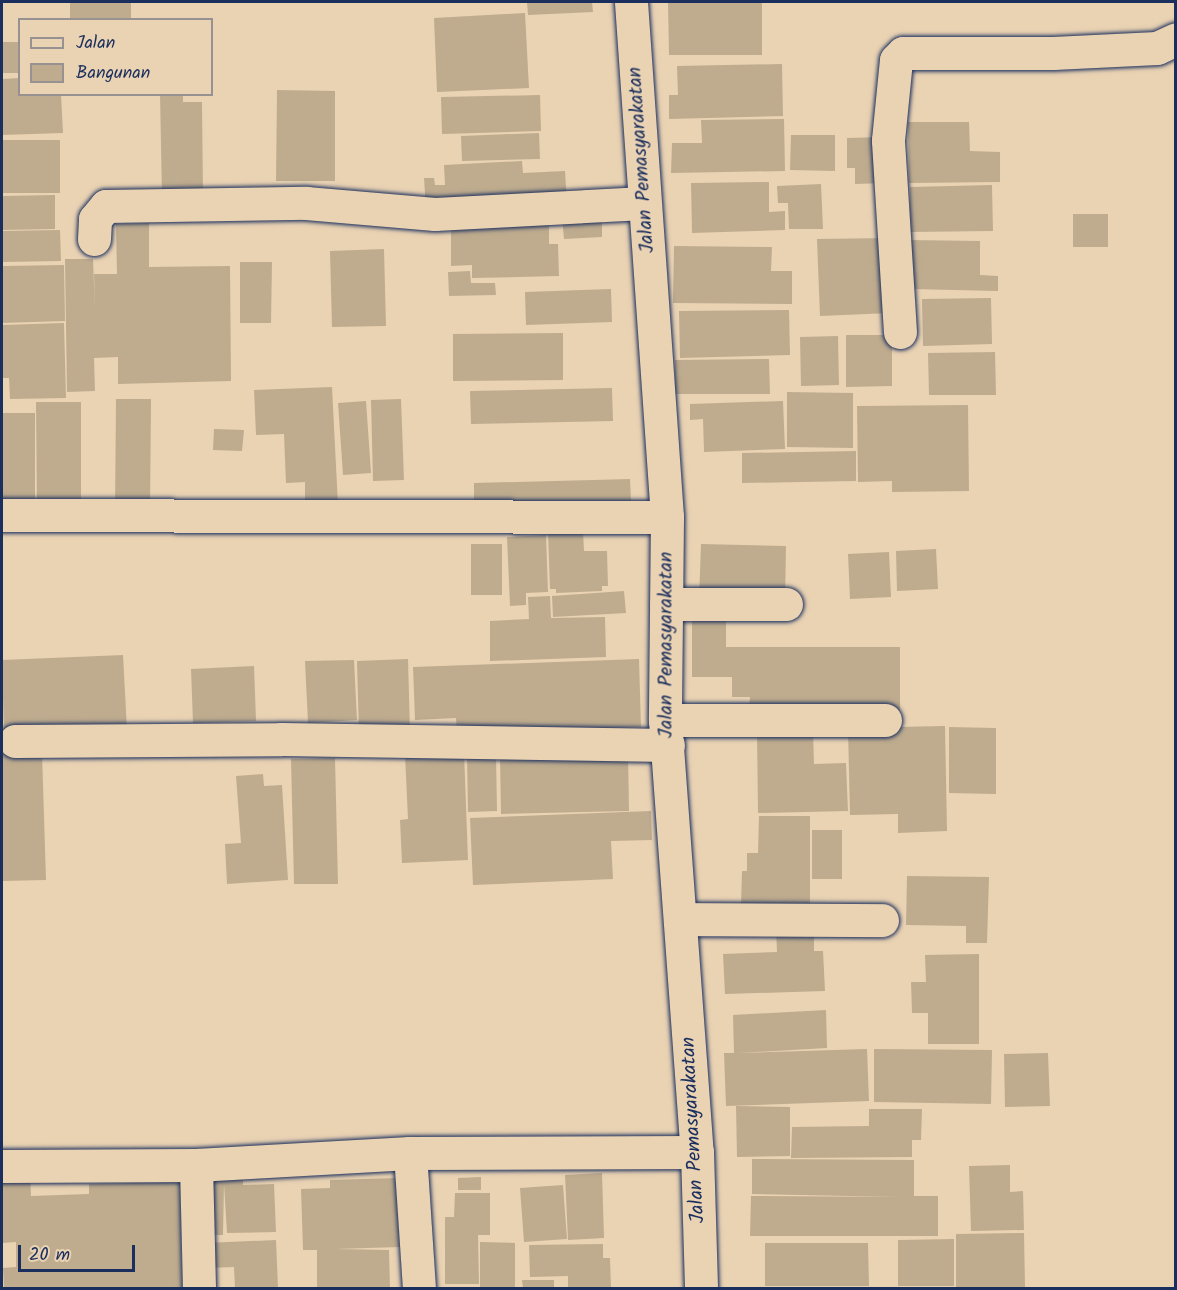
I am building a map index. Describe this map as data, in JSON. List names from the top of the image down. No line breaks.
{"streets":{"street":["Jalan Pemasyarakatan"]},"legend":["Jalan","Bangunan"],"scale_bar":"20 m"}
